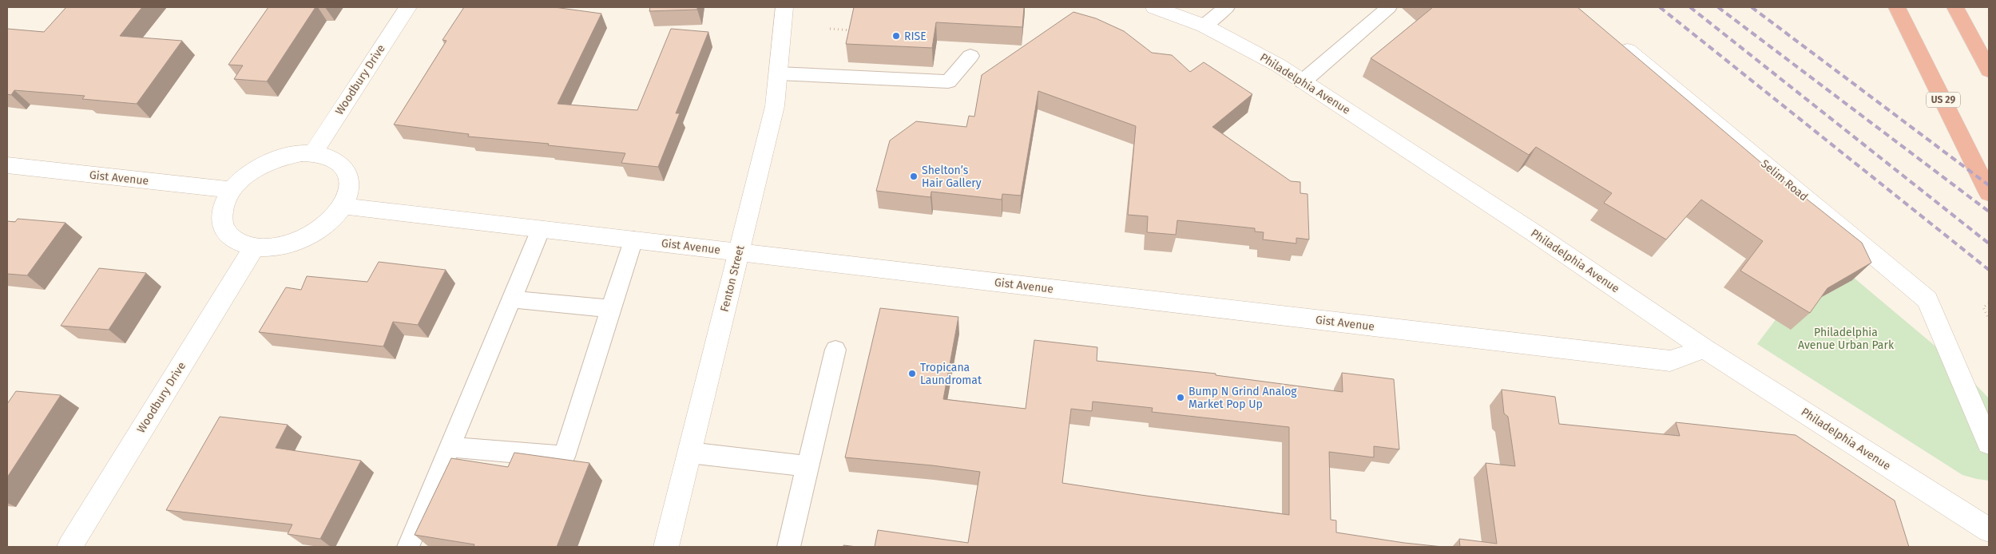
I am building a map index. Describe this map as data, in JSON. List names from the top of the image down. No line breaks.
{"streets":{"highway":["US 29"],"street":["Woodbury Drive","Philadelphia Avenue","Gist Avenue","Selim Road","Fenton Street"]},"crossings":[["Woodbury Drive","Gist Avenue"],["Philadelphia Avenue","Gist Avenue"],["Gist Avenue","Fenton Street"]],"parks":["Philadelphia Avenue Urban Park"],"places":["RISE","Shelton’s Hair Gallery","Tropicana Laundromat","Bump N Grind Analog Market Pop Up"]}
